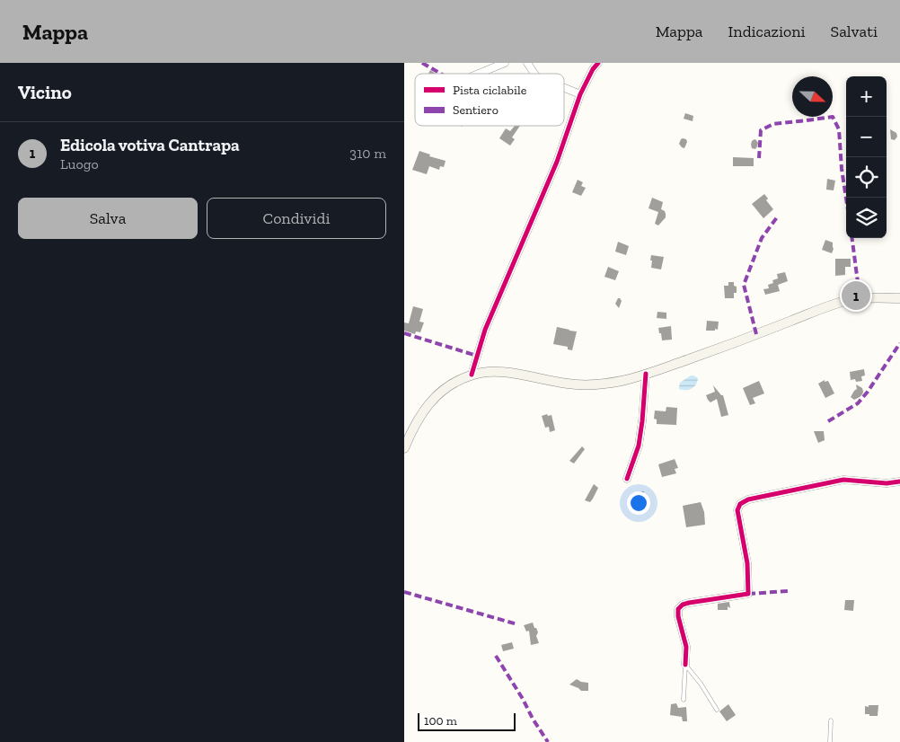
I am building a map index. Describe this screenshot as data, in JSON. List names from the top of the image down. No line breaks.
{"legend":["Pista ciclabile","Sentiero"],"scale_bar":"100 m","north":"right","page":{"header":"Mappa","nav":["Mappa","Indicazioni","Salvati"],"heading":"Vicino","map_buttons":["+","−"],"list":[{"mark":"1","name":"Edicola votiva Cantrapa","note":"Luogo","value":"310 m"}],"buttons":["Salva","Condividi"],"pins":"1","scale":"100 m"}}
